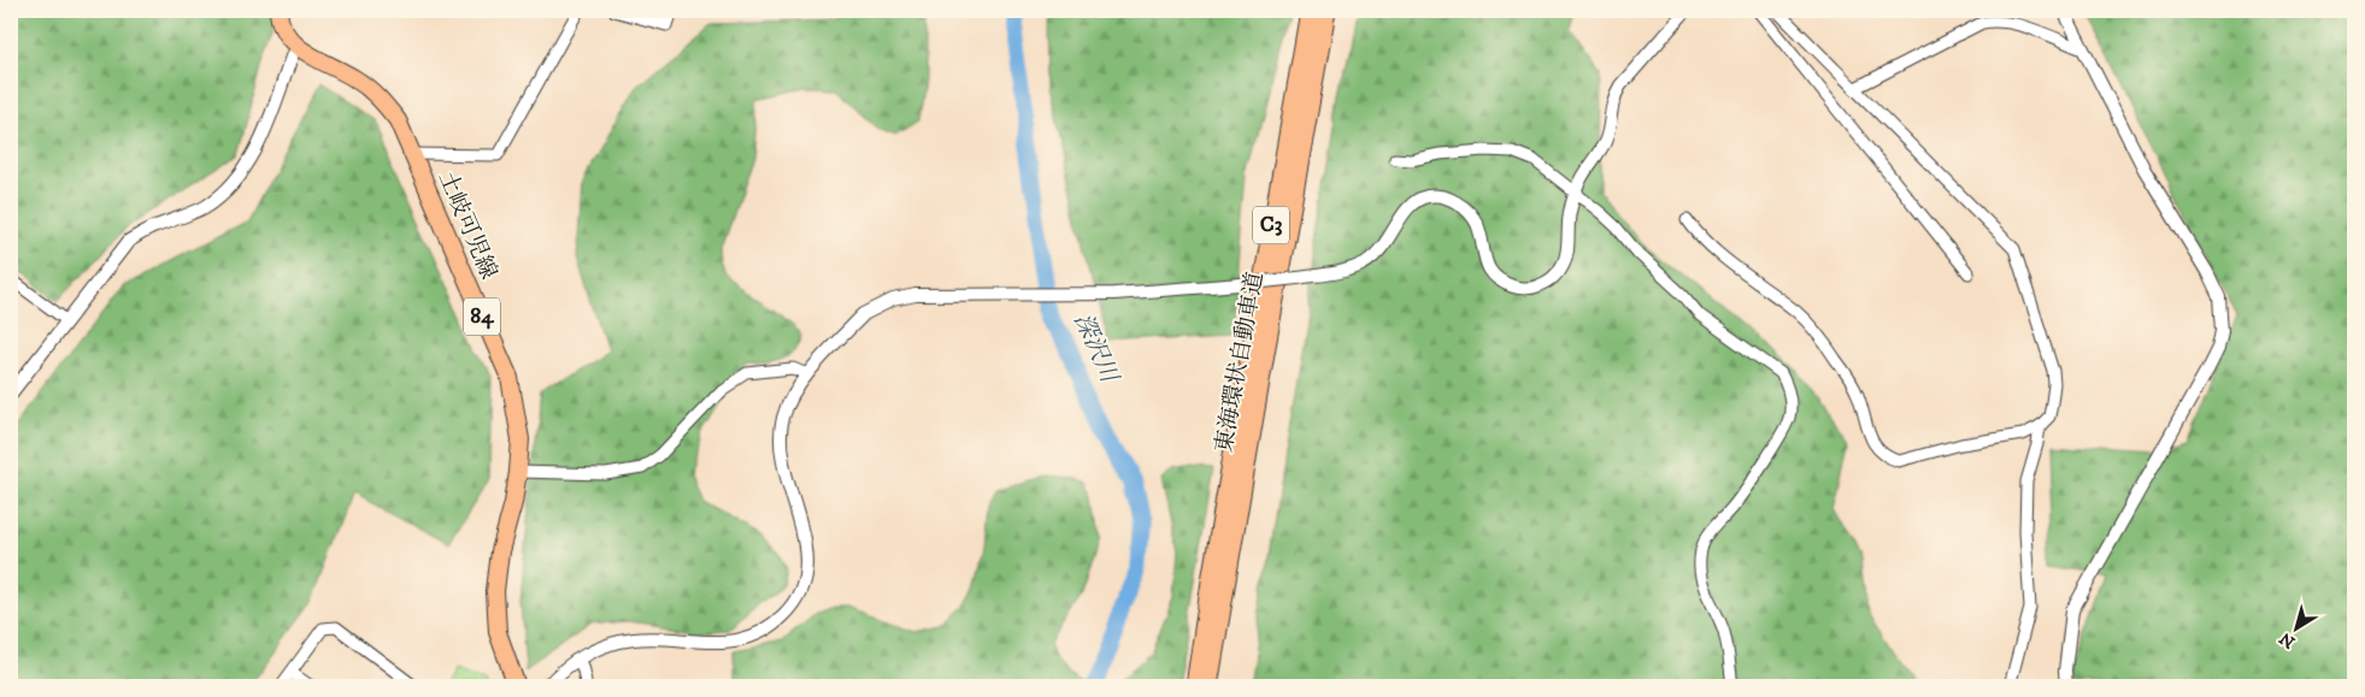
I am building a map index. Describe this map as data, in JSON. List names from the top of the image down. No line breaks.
{"streets":{"highway":["C3","東海環状自動車道"],"main road":["土岐可児線","84"]},"crossings":[["C3","東海環状自動車道"]],"water":["深沢川"],"north":"bottom left"}
